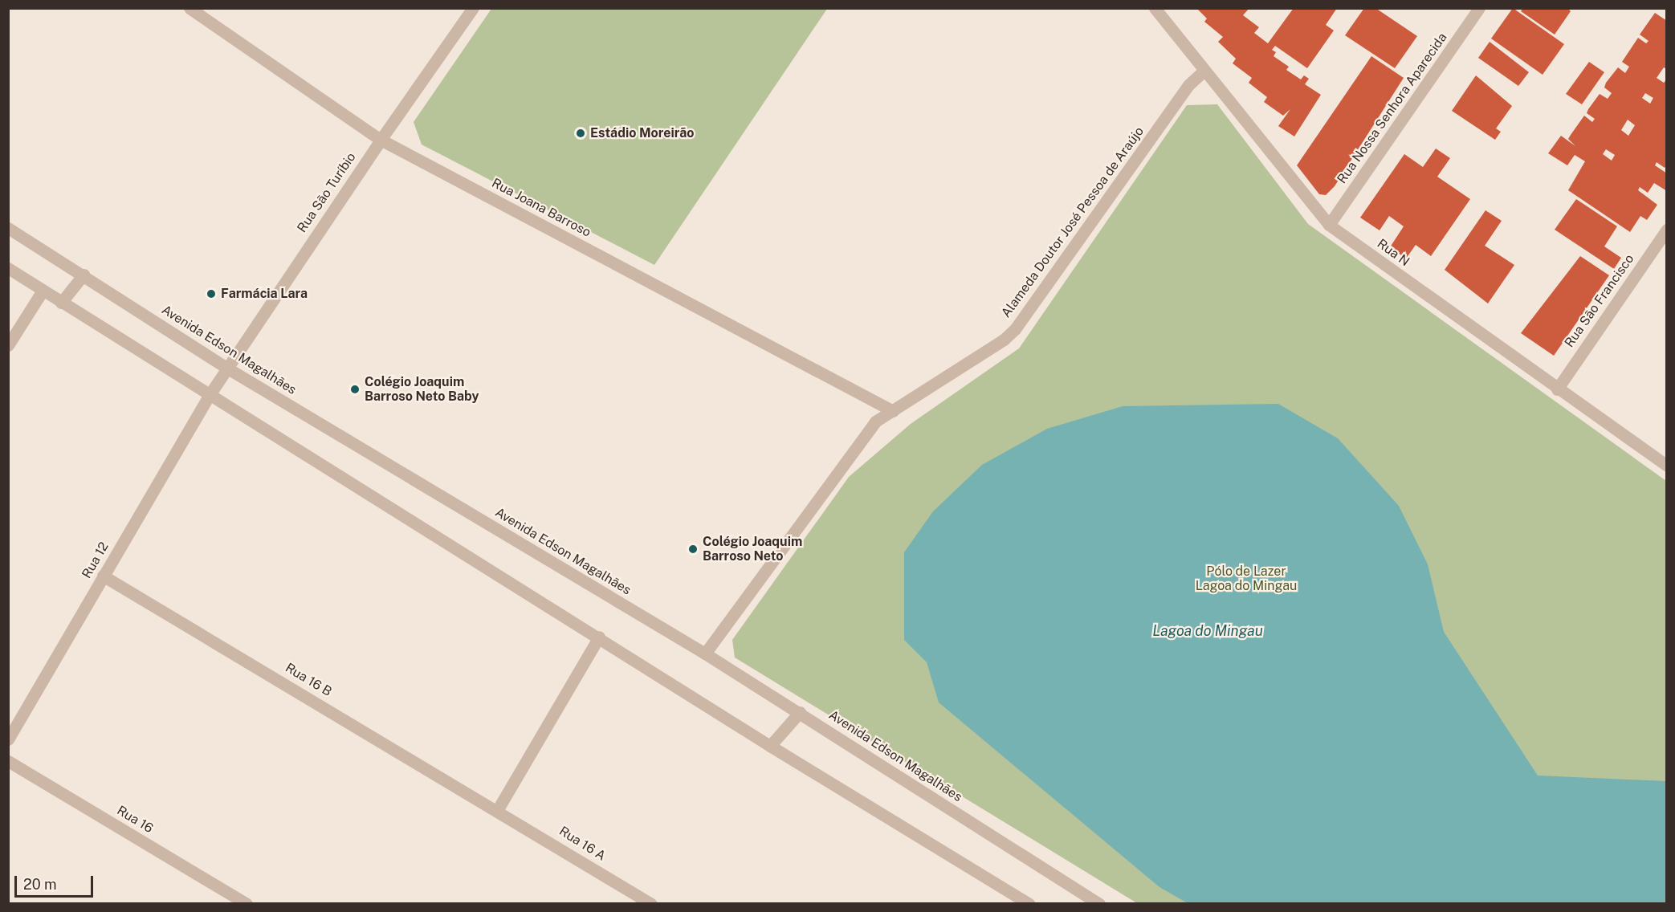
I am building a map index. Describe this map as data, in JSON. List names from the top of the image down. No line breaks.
{"streets":{"street":["Rua Nossa Senhora Aparecida","Rua São Turíbio","Rua Joana Barroso","Alameda Doutor José Pessoa de Araújo","Rua N","Rua São Francisco","Avenida Edson Magalhães","Rua 12","Rua 16 B","Rua 16","Rua 16 A"]},"crossings":[["Rua Nossa Senhora Aparecida","Rua N"],["Rua São Turíbio","Rua Joana Barroso"],["Rua São Turíbio","Avenida Edson Magalhães"],["Rua São Turíbio","Rua 12"],["Rua Joana Barroso","Alameda Doutor José Pessoa de Araújo"],["Alameda Doutor José Pessoa de Araújo","Rua N"],["Alameda Doutor José Pessoa de Araújo","Avenida Edson Magalhães"],["Rua N","Rua São Francisco"],["Rua 12","Rua 16 B"],["Rua 16 B","Rua 16 A"]],"water":["Lagoa do Mingau"],"parks":["Pólo de Lazer Lagoa do Mingau"],"places":["Estádio Moreirão","Farmácia Lara","Colégio Joaquim Barroso Neto Baby","Colégio Joaquim Barroso Neto"],"scale_bar":"20 m"}
